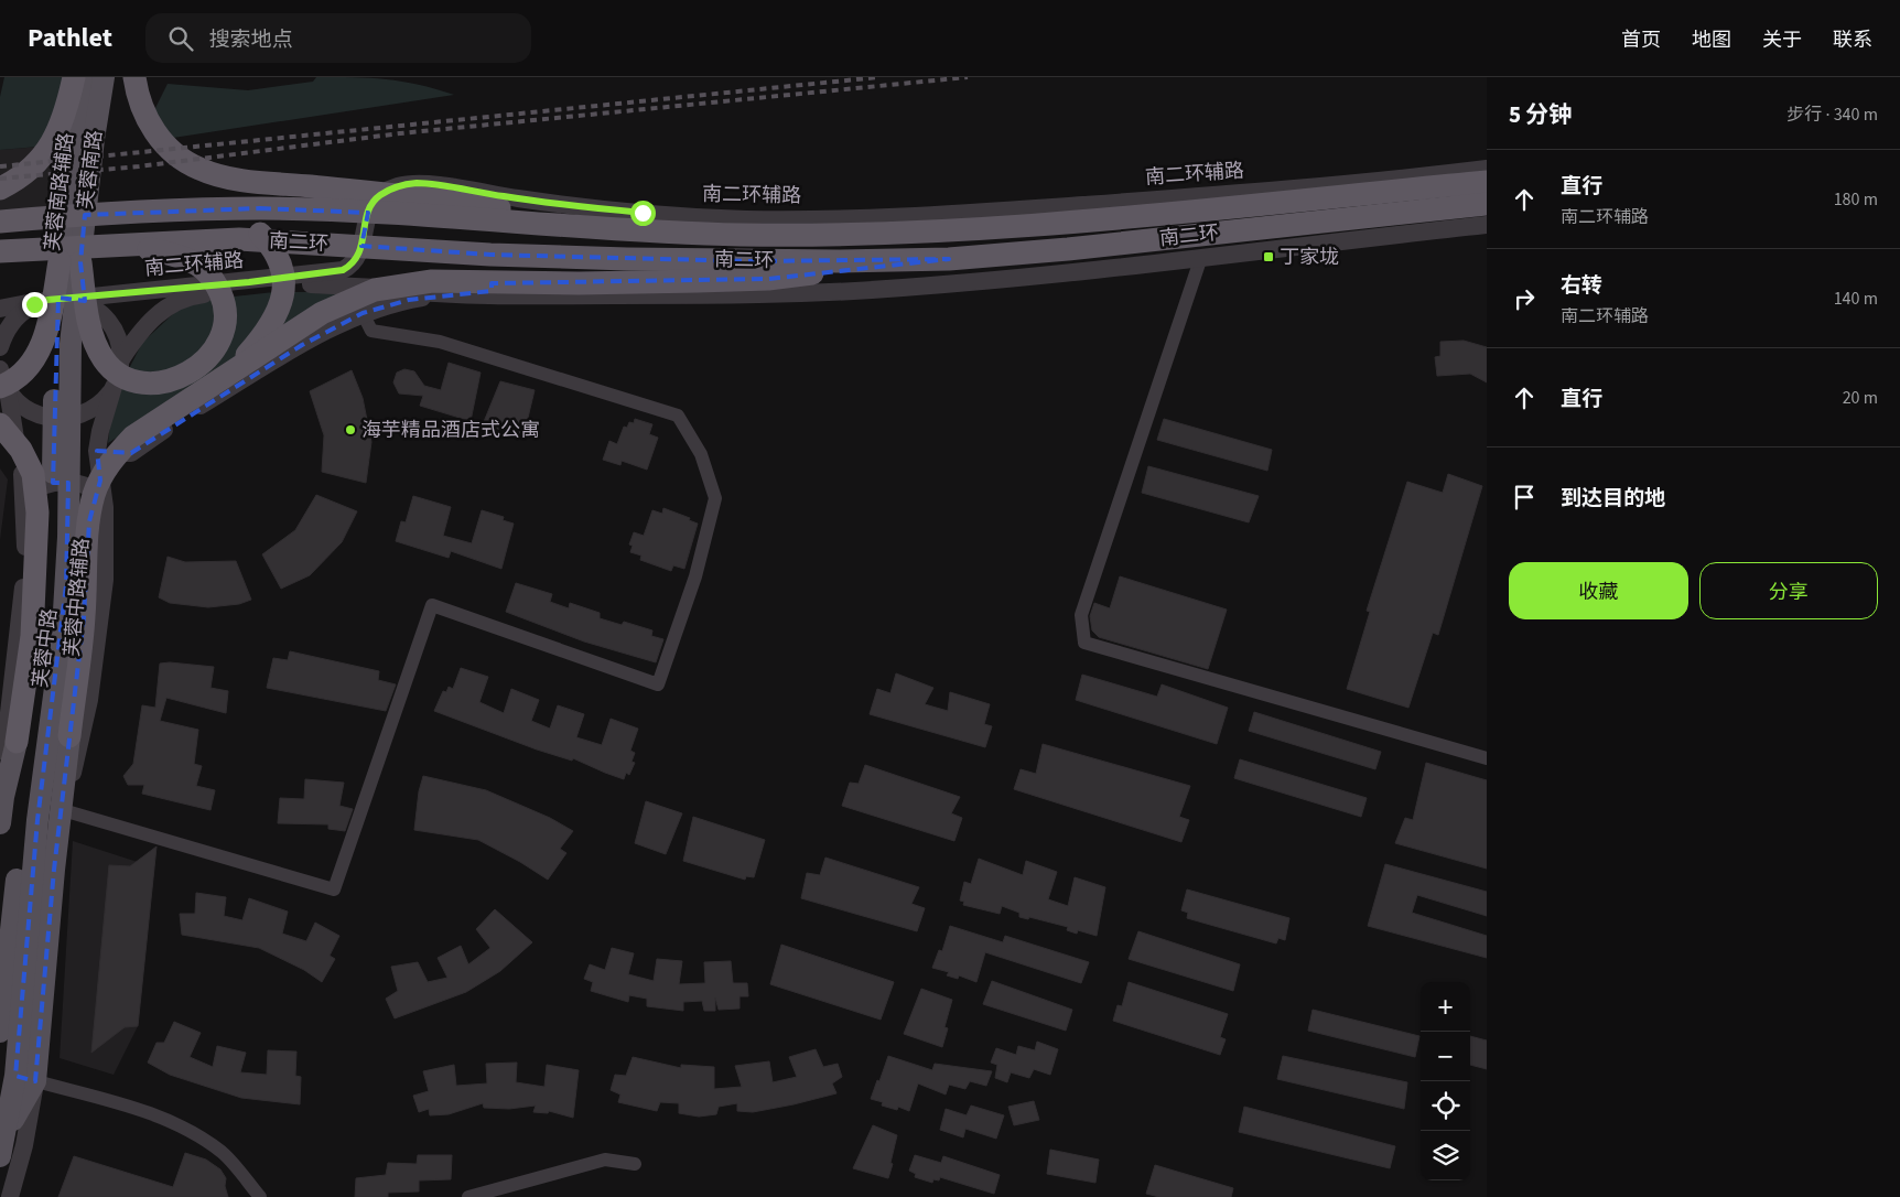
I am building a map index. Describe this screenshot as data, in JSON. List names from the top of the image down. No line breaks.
{"streets":{"highway":["南二环"],"main road":["芙蓉南路","芙蓉中路"],"street":["南二环辅路","芙蓉南路辅路","芙蓉中路辅路"]},"crossings":[["芙蓉南路","芙蓉南路辅路"],["芙蓉南路","芙蓉中路"],["南二环辅路","芙蓉南路辅路"],["南二环辅路","芙蓉中路辅路"],["芙蓉南路辅路","芙蓉中路"]],"places":{"transit":["丁家垅"],"other":["海芋精品酒店式公寓"]},"page":{"header":"Pathlet","search":"搜索地点","nav":["首页","地图","关于","联系"],"heading":["5 分钟","步行 · 340 m"],"list":[["直行","南二环辅路","180 m"],["右转","南二环辅路","140 m"],["直行","20 m"],"到达目的地"],"buttons":["收藏","分享"],"map_buttons":["+","−"]}}
